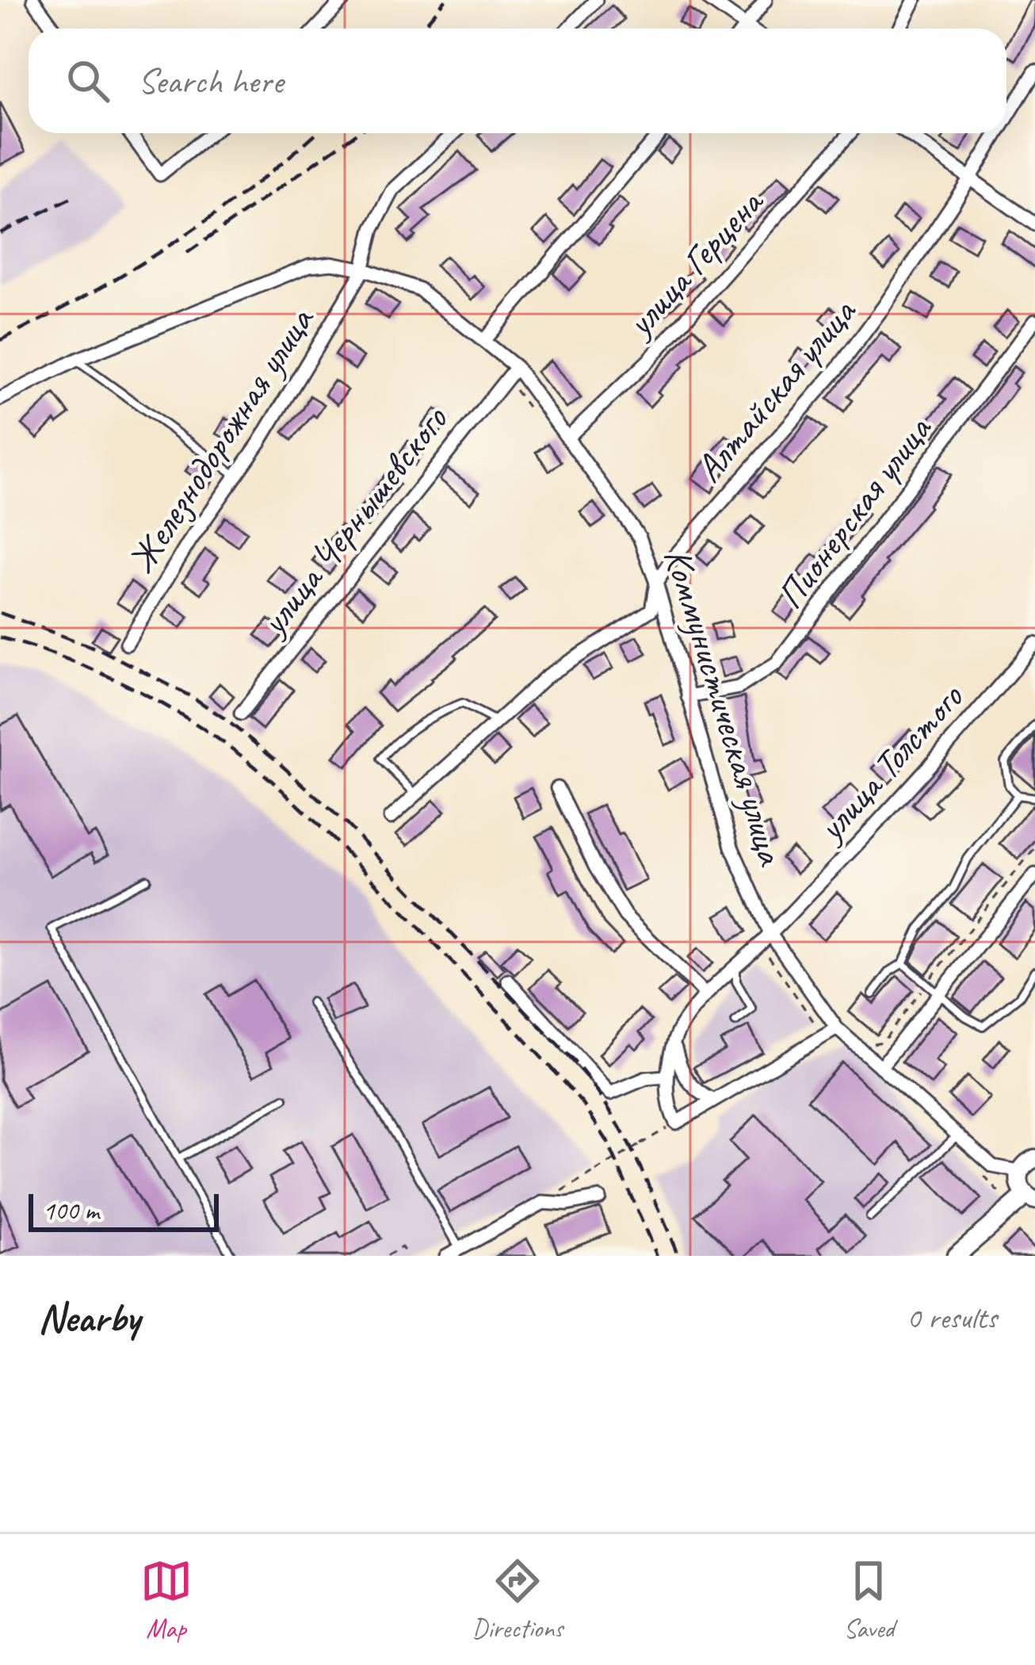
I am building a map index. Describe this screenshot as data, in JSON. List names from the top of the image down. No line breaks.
{"streets":{"street":["улица Герцена","Алтайская улица","Железнодорожная улица","Пионерская улица","улица Чернышевского","Коммунистическая улица","улица Толстого"]},"crossings":[["улица Герцена","Коммунистическая улица"],["Алтайская улица","Коммунистическая улица"],["Железнодорожная улица","Коммунистическая улица"],["Пионерская улица","Коммунистическая улица"],["улица Чернышевского","Коммунистическая улица"],["Коммунистическая улица","улица Толстого"]],"scale_bar":"100 m","page":{"search":"Search here","scale":"100 m","heading":["Nearby","0 results"],"nav":["Map","Directions","Saved"]}}
